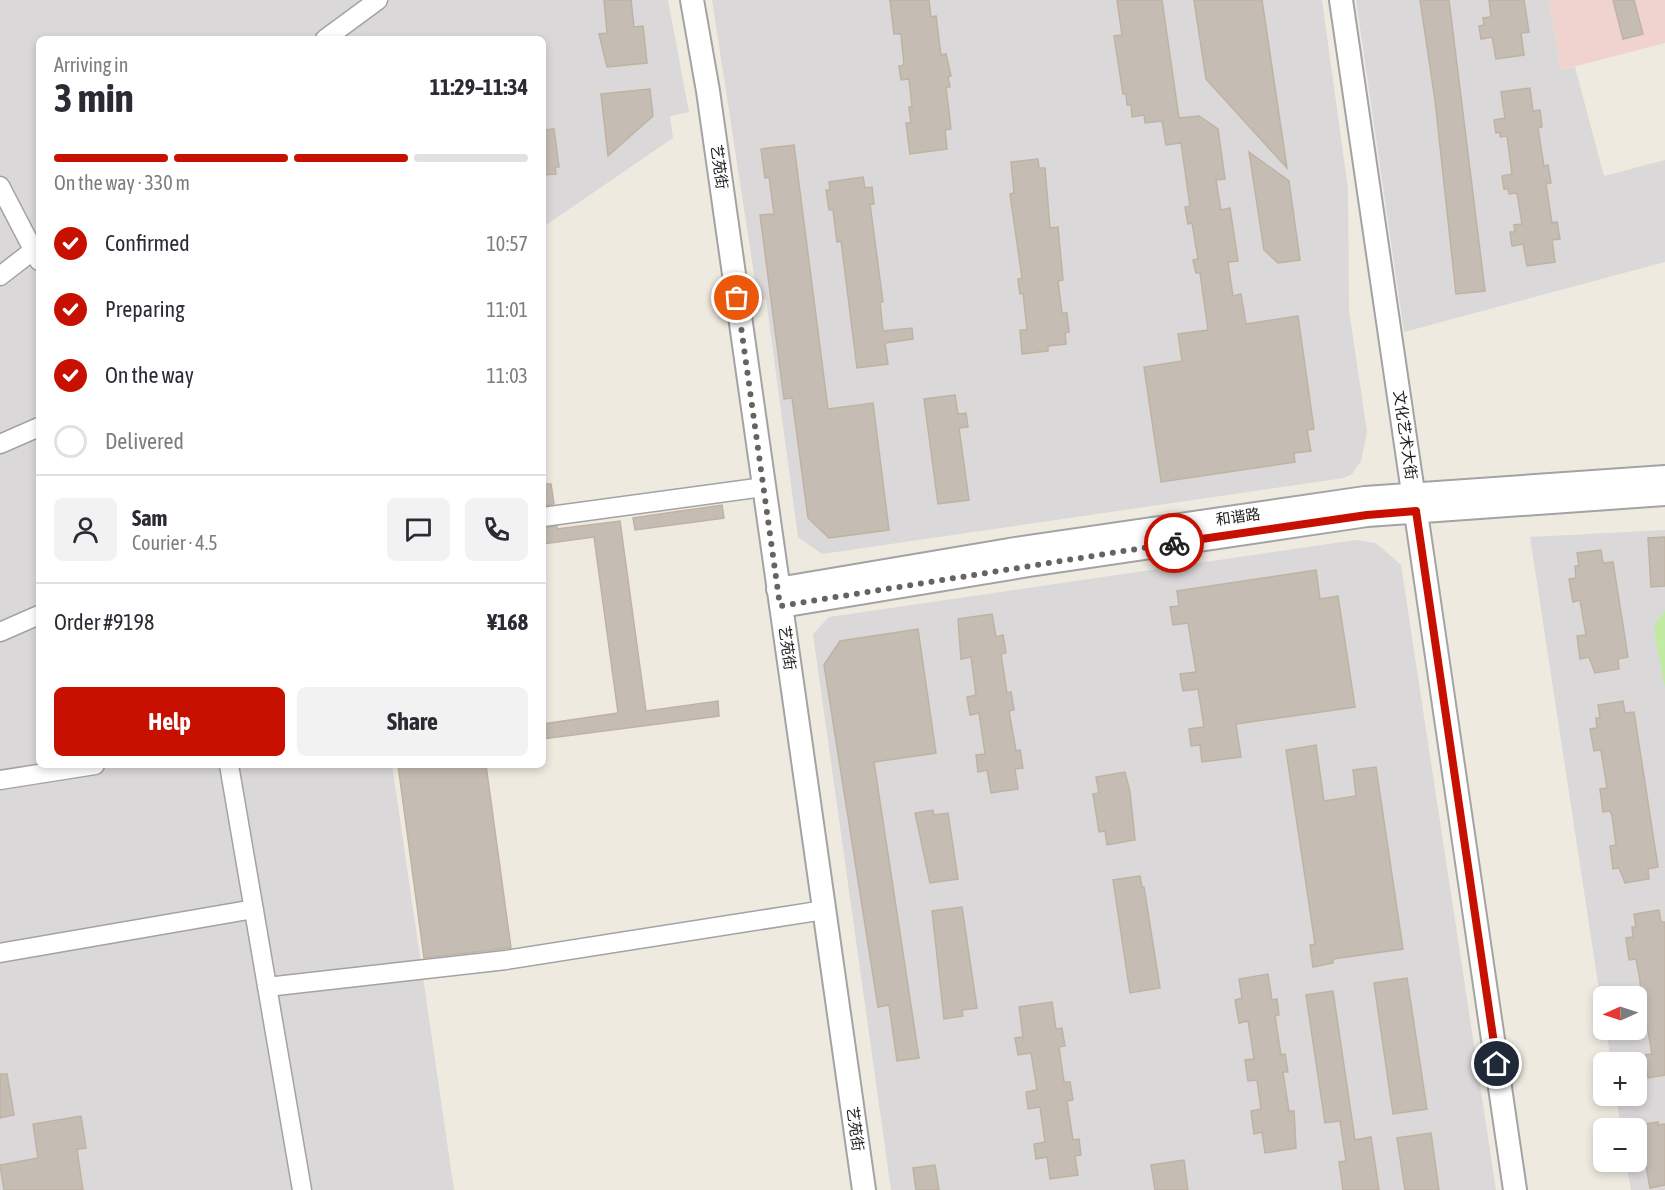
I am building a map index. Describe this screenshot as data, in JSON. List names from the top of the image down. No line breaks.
{"streets":{"street":["艺苑街","文化艺术大街","和谐路"]},"crossings":[["艺苑街","和谐路"],["文化艺术大街","和谐路"]],"north":"left","page":{"heading":["3 min","Arriving in","11:29–11:34"],"panel":["Sam","Courier · 4.5","Order #9198","¥168"],"bar":"On the way · 330 m","list":[["Confirmed","10:57"],["Preparing","11:01"],["On the way","11:03"],"Delivered"],"buttons":["Help","Share"],"map_buttons":["+","−"]}}
